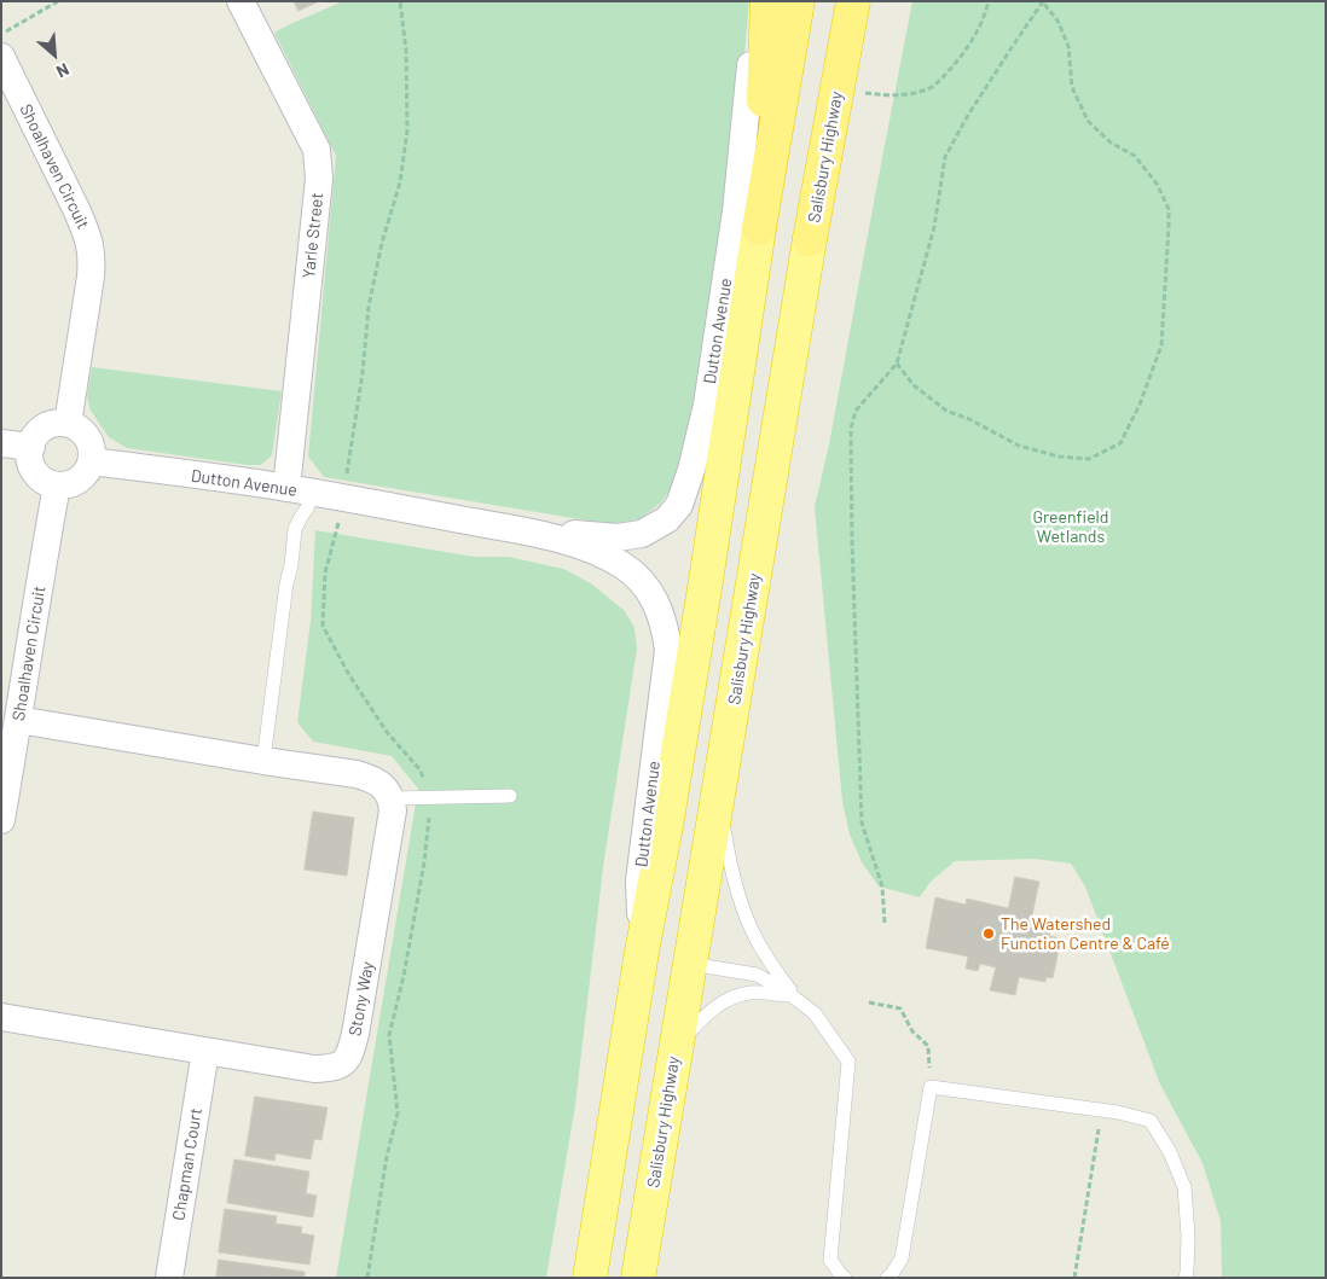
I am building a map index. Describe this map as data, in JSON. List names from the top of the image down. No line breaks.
{"streets":{"highway":["Salisbury Highway"],"street":["Shoalhaven Circuit","Yarle Street","Dutton Avenue","Stony Way","Chapman Court"]},"crossings":[["Shoalhaven Circuit","Dutton Avenue"],["Yarle Street","Dutton Avenue"],["Stony Way","Chapman Court"]],"parks":["Greenfield Wetlands"],"places":["The Watershed Function Centre & Café"],"north":"bottom right"}
